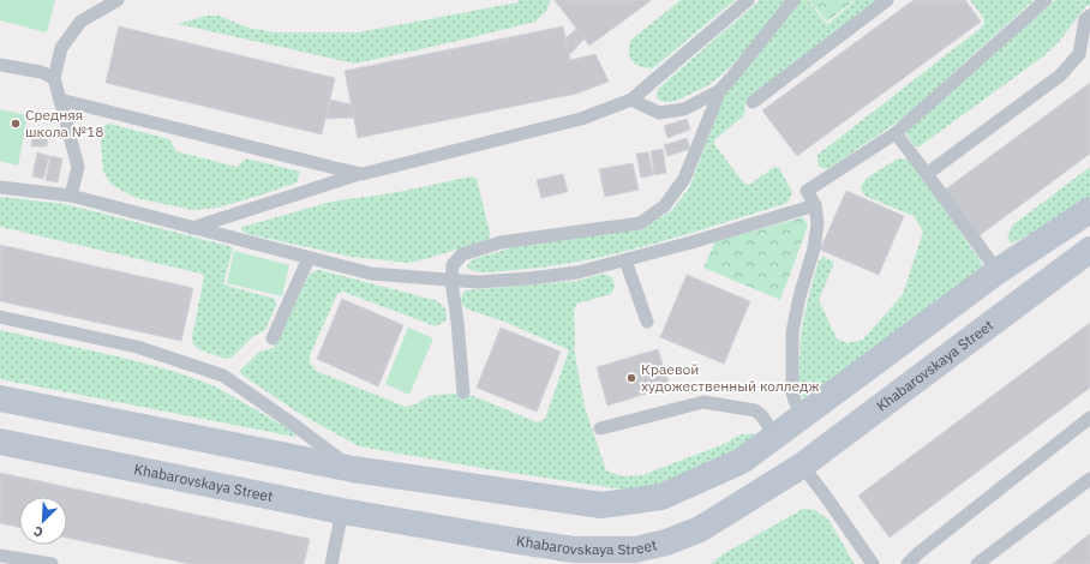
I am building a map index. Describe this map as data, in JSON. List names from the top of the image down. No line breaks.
{"streets":{"main road":["Khabarovskaya Street"]},"places":["Средняя школа №18","Краевой художественный колледж"],"north":"bottom left"}
